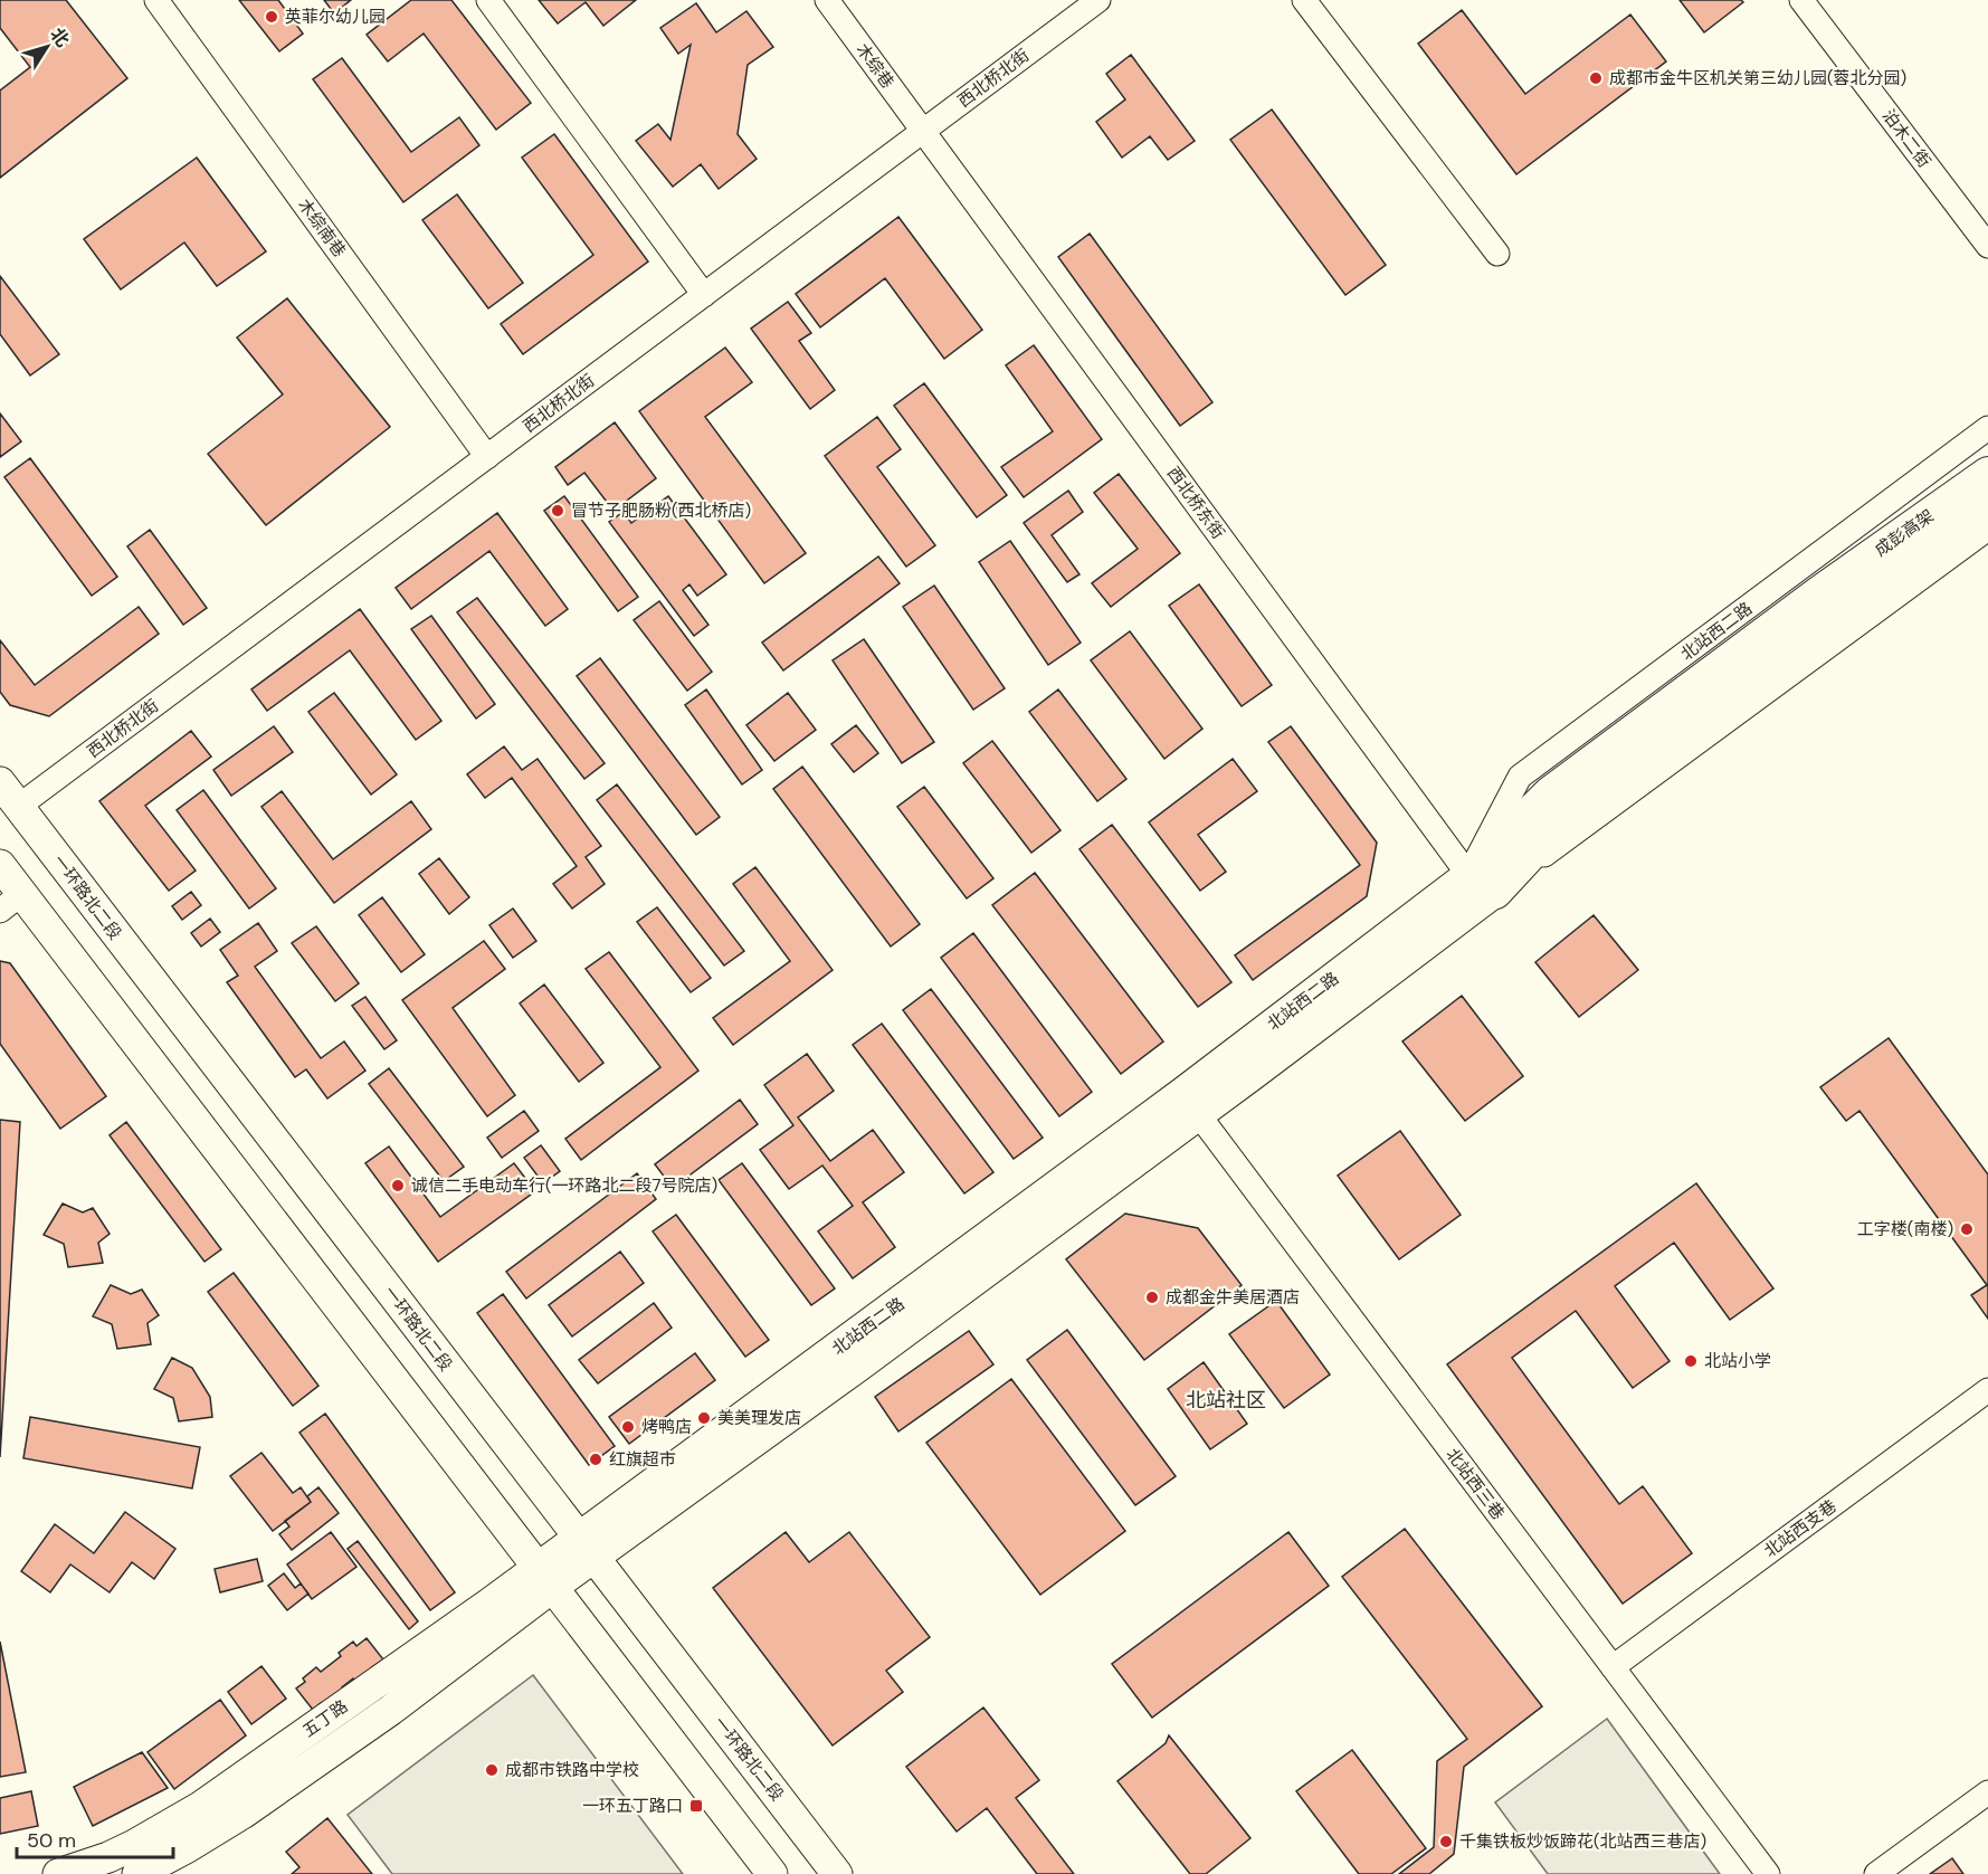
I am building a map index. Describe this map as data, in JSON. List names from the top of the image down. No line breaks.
{"streets":{"highway":["成彭高架"],"main road":["北站西二路","一环路北二段","五丁路"],"street":["木综巷","西北桥北街","泊木二街","木综南巷","西北桥东街","北站西三巷","北站西支巷"]},"crossings":[["木综巷","西北桥北街"],["木综巷","西北桥东街"],["西北桥北街","木综南巷"],["西北桥北街","西北桥东街"],["西北桥北街","一环路北二段"],["西北桥东街","北站西二路"],["北站西二路","一环路北二段"],["北站西二路","北站西三巷"],["北站西二路","五丁路"],["一环路北二段","五丁路"],["北站西三巷","北站西支巷"]],"districts":["北站社区"],"places":{"other":["英菲尔幼儿园","成都市金牛区机关第三幼儿园(蓉北分园)","冒节子肥肠粉(西北桥店)","诚信二手电动车行(一环路北二段7号院店)","工字楼(南楼)","成都金牛美居酒店","北站小学","美美理发店","烤鸭店","红旗超市","成都市铁路中学校","千集铁板炒饭蹄花(北站西三巷店)"],"transit":["一环五丁路口"]},"scale_bar":"50 m","north":"top right"}
